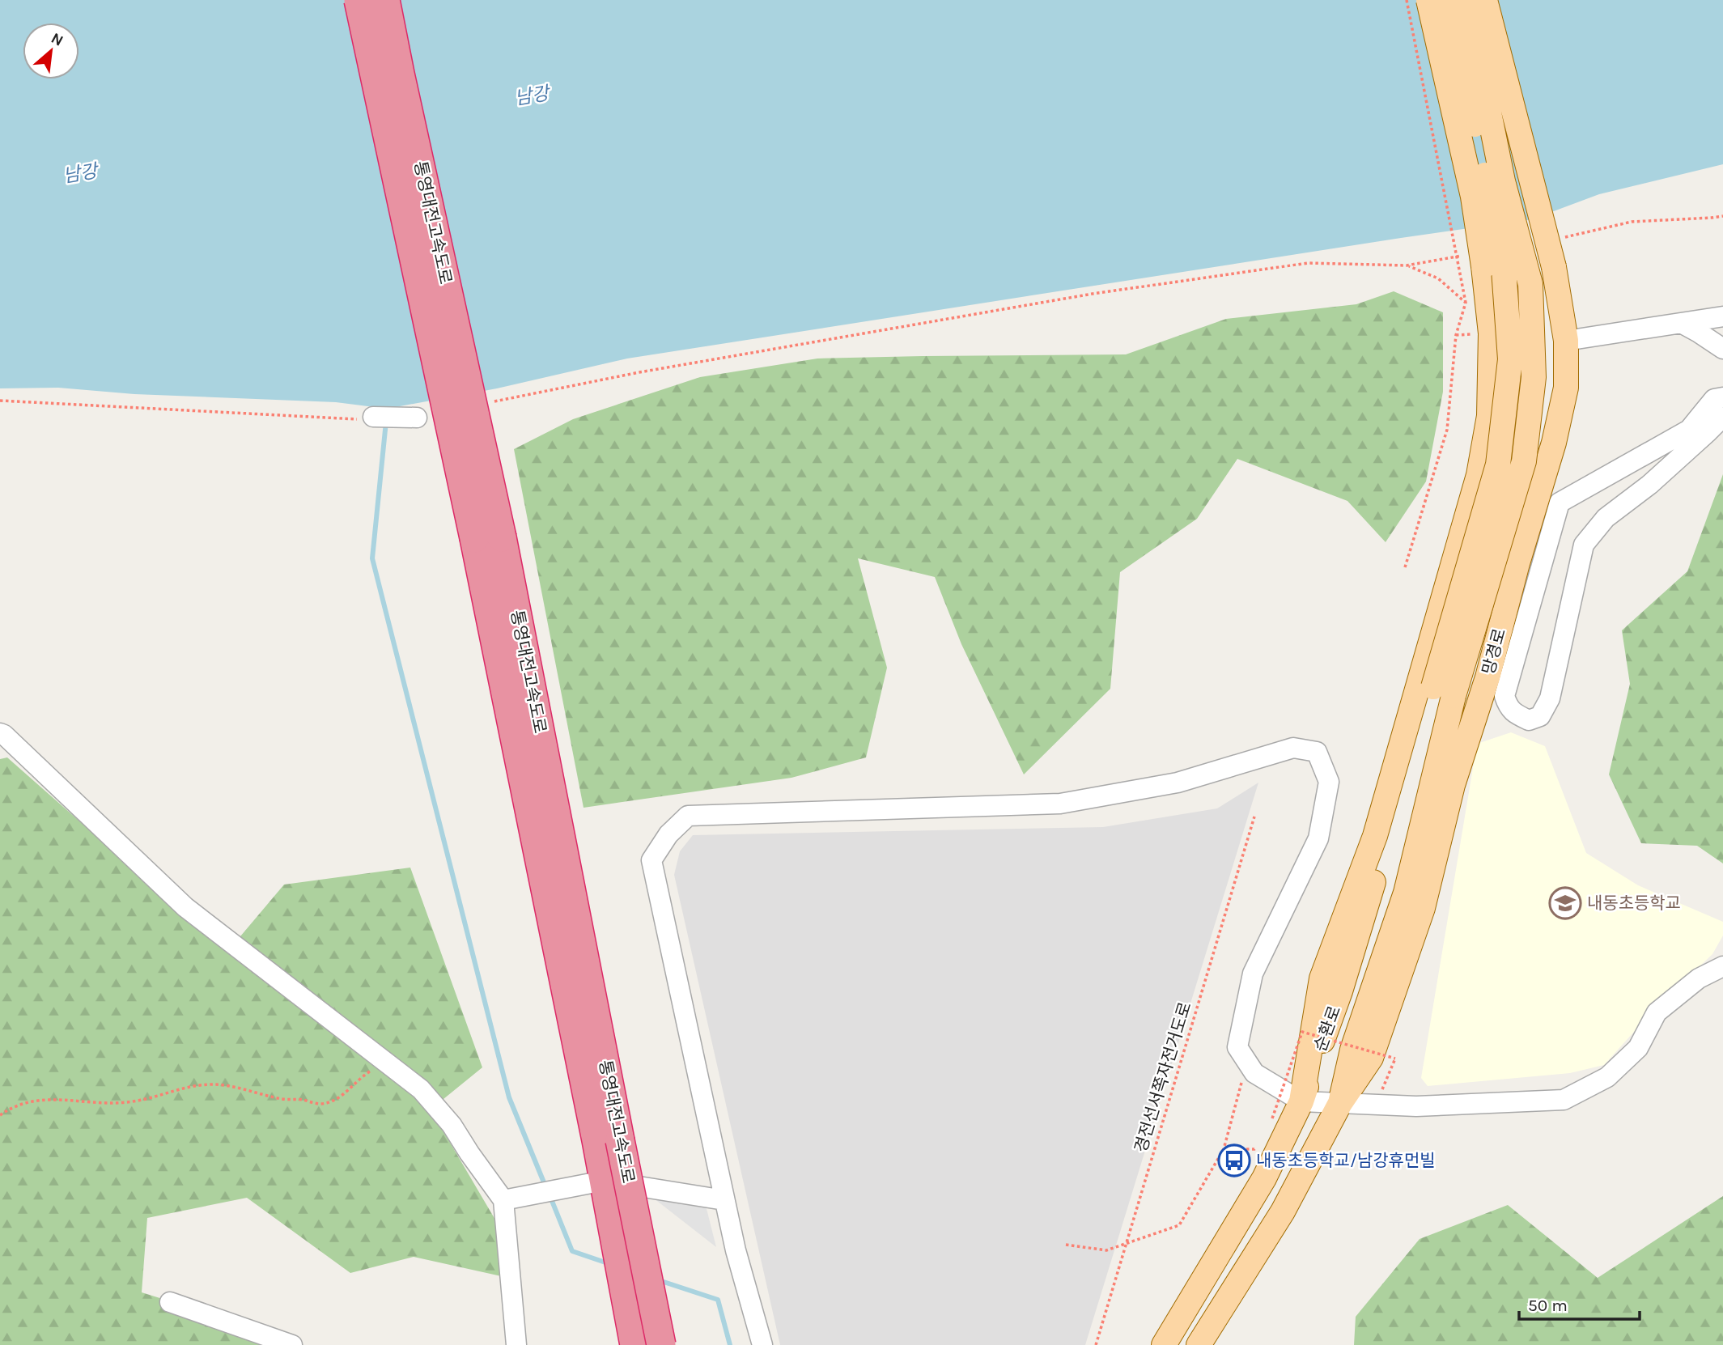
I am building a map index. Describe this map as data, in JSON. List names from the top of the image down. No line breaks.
{"streets":{"highway":["통영대전고속도로"],"main road":["망경로","순환로"],"path":["경전선서쪽자전거도로"]},"crossings":[["망경로","순환로"]],"water":["남강"],"places":{"school or university":["내동초등학교"],"bus stop":["내동초등학교/남강휴먼빌"]},"scale_bar":"50 m","north":"top right"}
